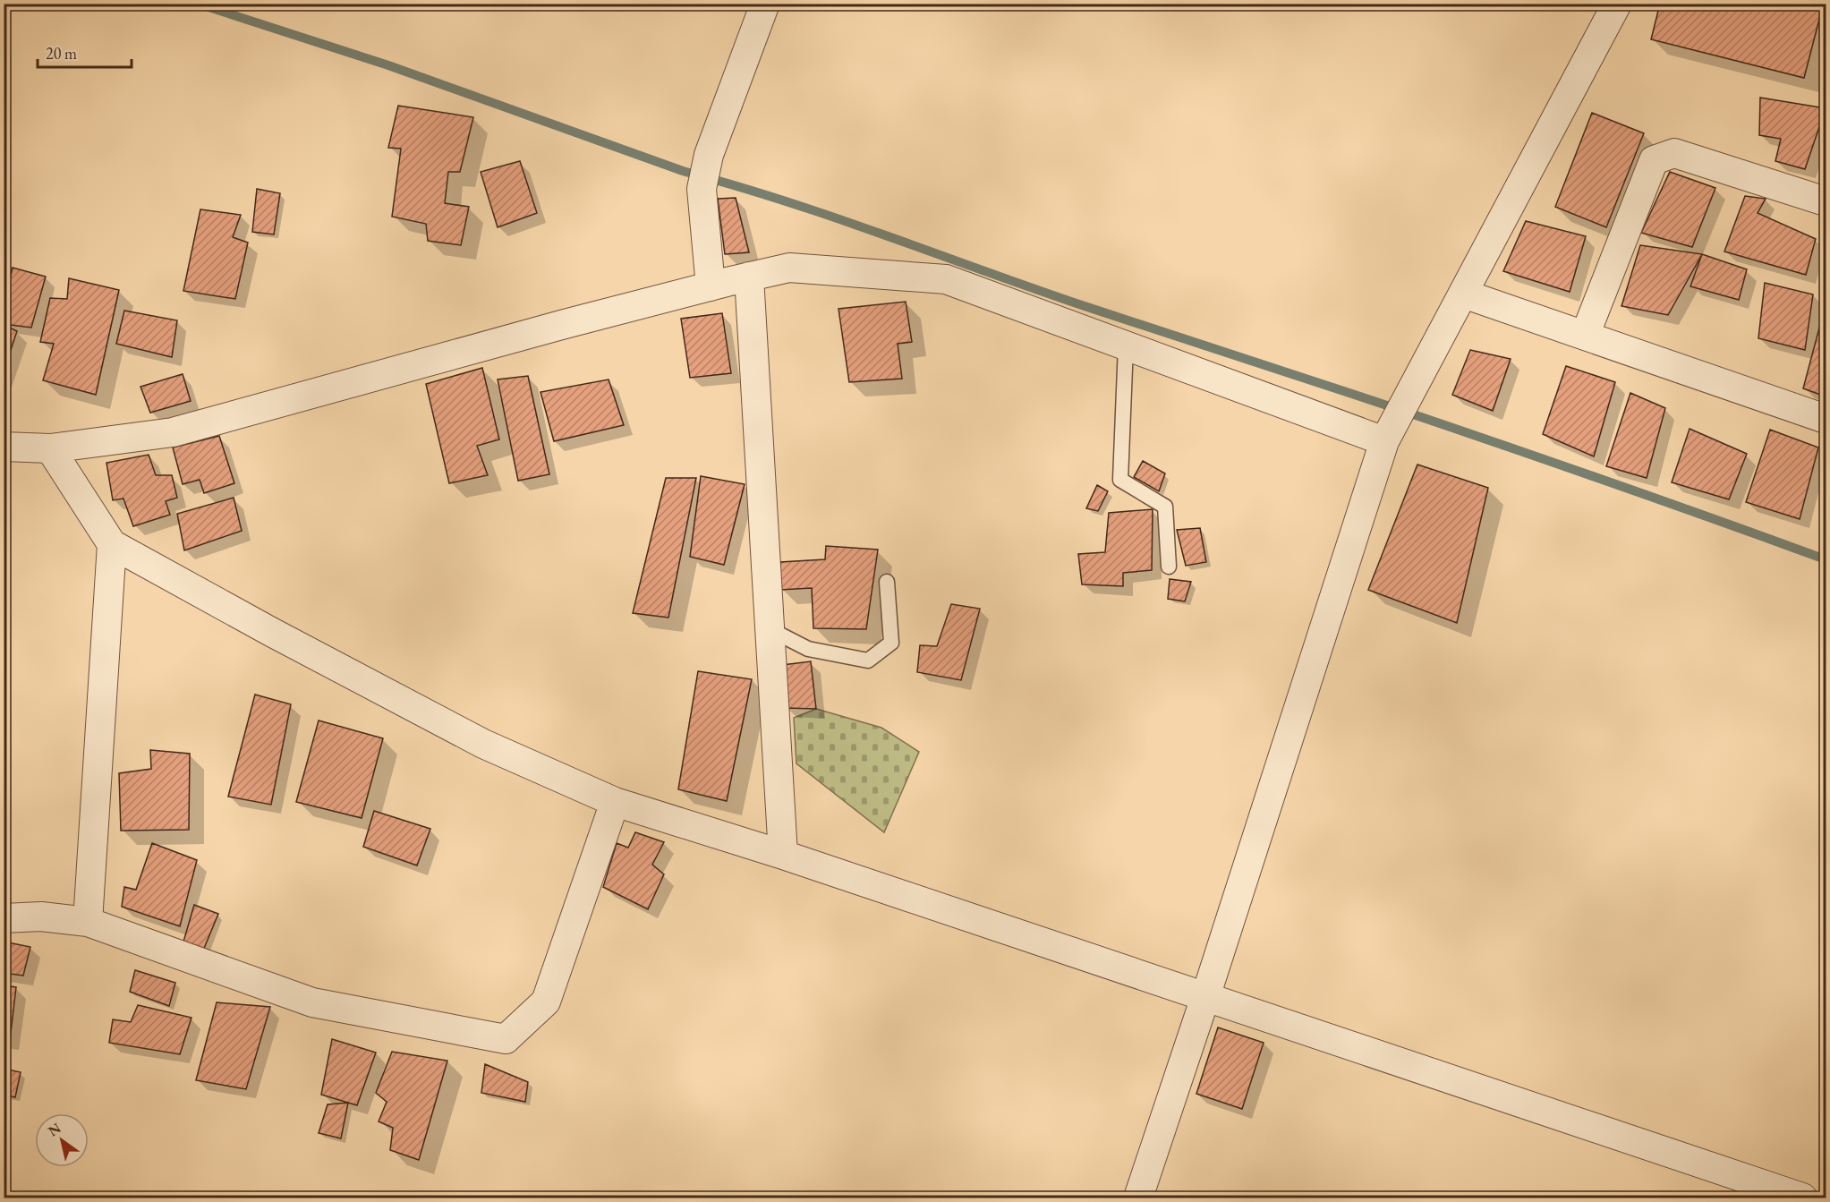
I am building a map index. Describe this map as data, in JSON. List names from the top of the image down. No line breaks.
{"scale_bar":"20 m","north":"top left"}
